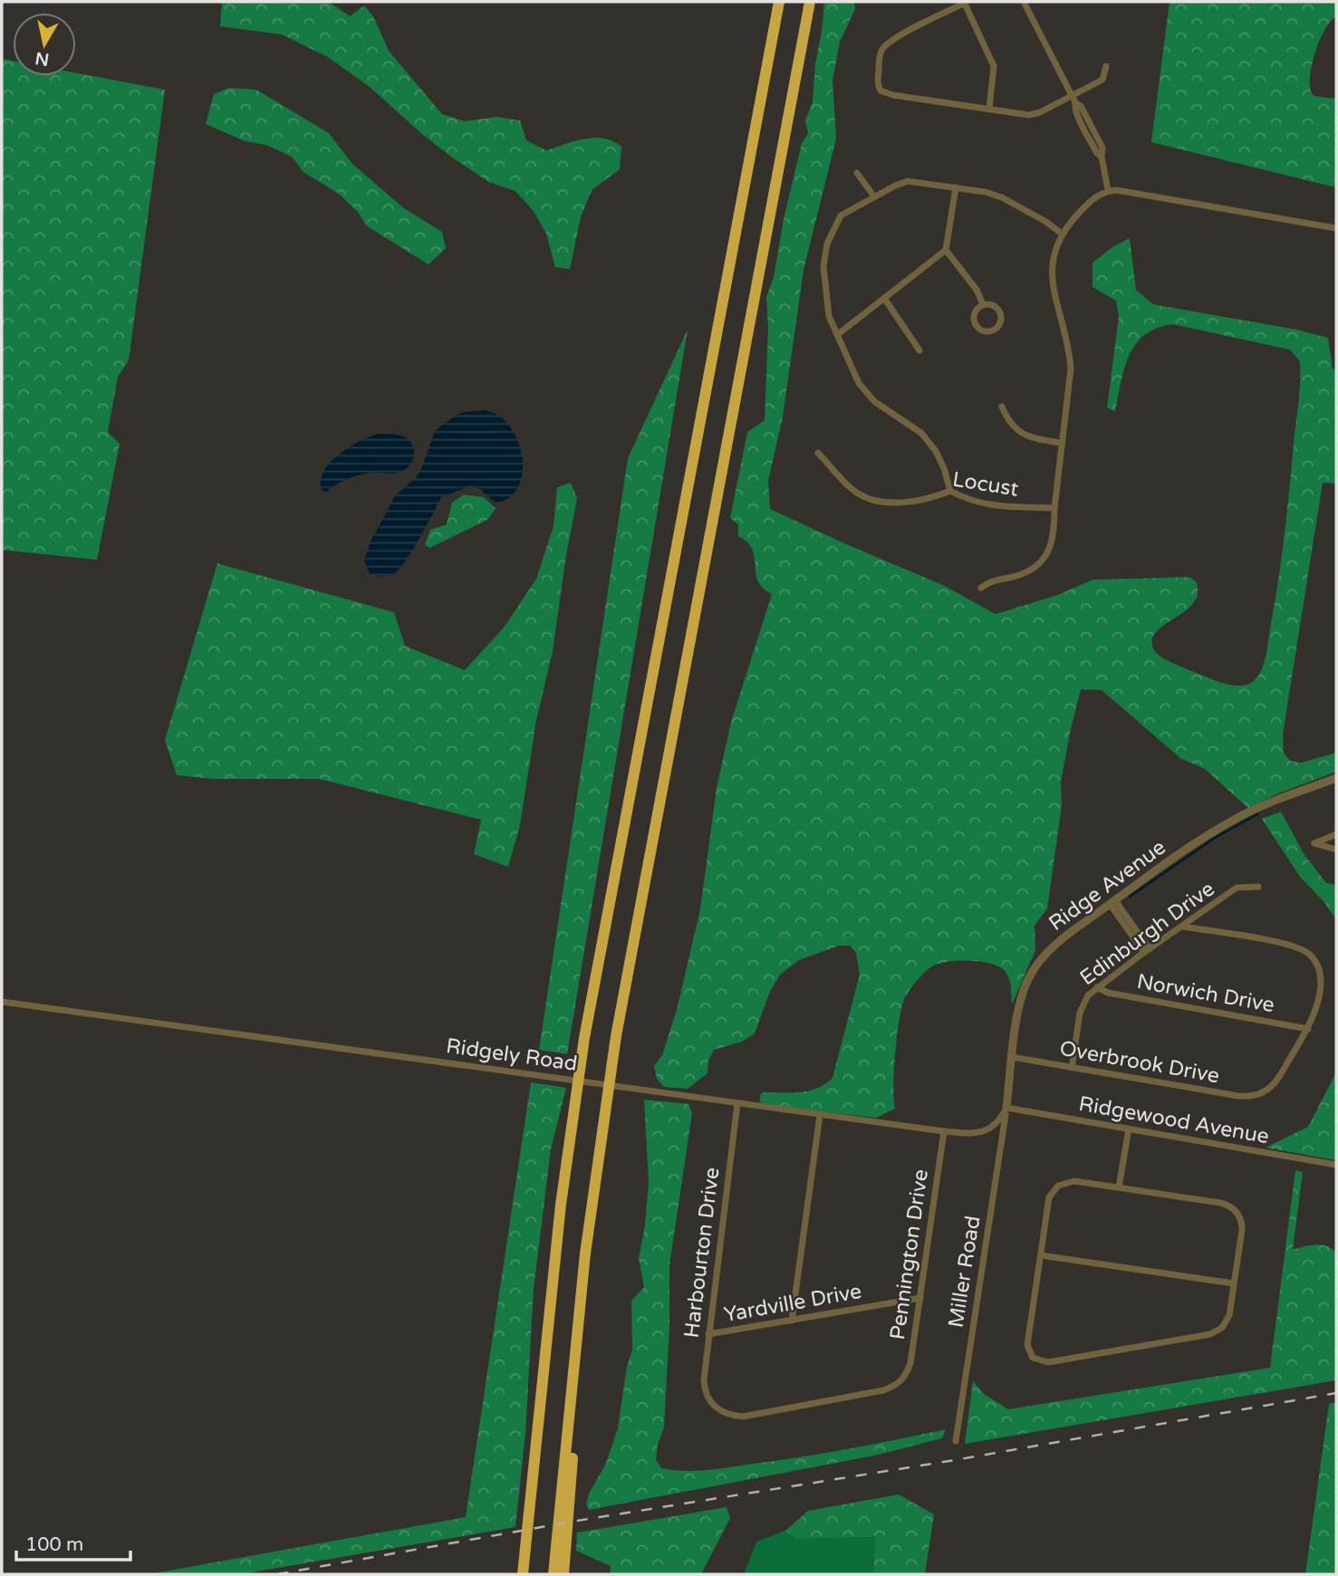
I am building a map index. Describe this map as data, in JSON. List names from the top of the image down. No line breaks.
{"streets":{"street":["Locust","Ridge Avenue","Edinburgh Drive","Norwich Drive","Ridgely Road","Overbrook Drive","Ridgewood Avenue","Harbourton Drive","Pennington Drive","Miller Road","Yardville Drive"]},"crossings":[["Ridge Avenue","Ridgely Road"],["Ridge Avenue","Overbrook Drive"],["Ridge Avenue","Ridgewood Avenue"],["Ridge Avenue","Miller Road"],["Edinburgh Drive","Norwich Drive"],["Edinburgh Drive","Overbrook Drive"],["Norwich Drive","Overbrook Drive"],["Ridgely Road","Ridgewood Avenue"],["Ridgely Road","Harbourton Drive"],["Ridgely Road","Pennington Drive"],["Ridgely Road","Miller Road"],["Ridgewood Avenue","Miller Road"],["Harbourton Drive","Pennington Drive"],["Harbourton Drive","Yardville Drive"],["Pennington Drive","Yardville Drive"]],"scale_bar":"100 m","north":"bottom"}
